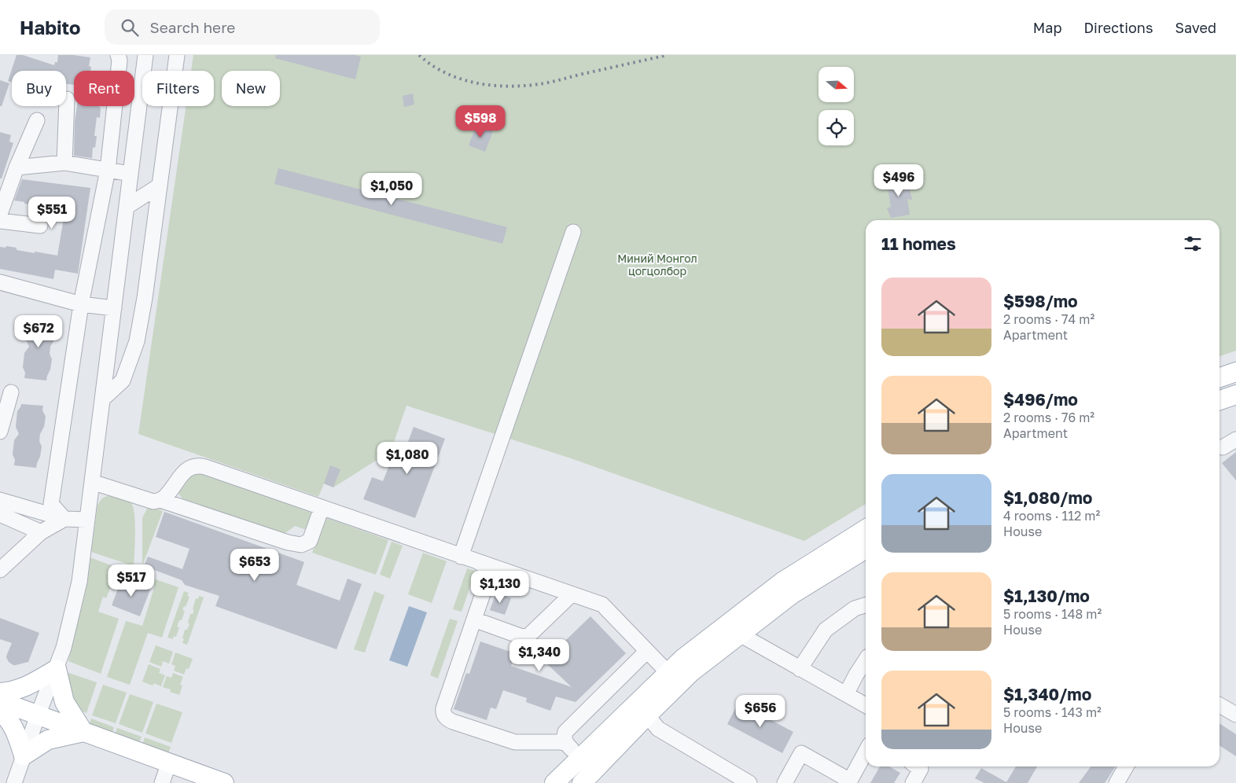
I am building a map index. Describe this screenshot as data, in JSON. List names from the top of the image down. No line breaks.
{"parks":["Миний Монгол цогцолбор"],"north":"right","page":{"header":"Habito","search":"Search here","nav":["Map","Directions","Saved"],"chip":["Buy","Rent","Filters","New"],"price":["$598","$496","$1,050","$551","$672","$1,080","$653","$517","$1,130","$1,340","$656"],"heading":"11 homes","list":[{"name":"$598/mo","note":"2 rooms · 74 m² · Apartment"},{"name":"$496/mo","note":"2 rooms · 76 m² · Apartment"},{"name":"$1,080/mo","note":"4 rooms · 112 m² · House"},{"name":"$1,130/mo","note":"5 rooms · 148 m² · House"},{"name":"$1,340/mo","note":"5 rooms · 143 m² · House"}]}}
